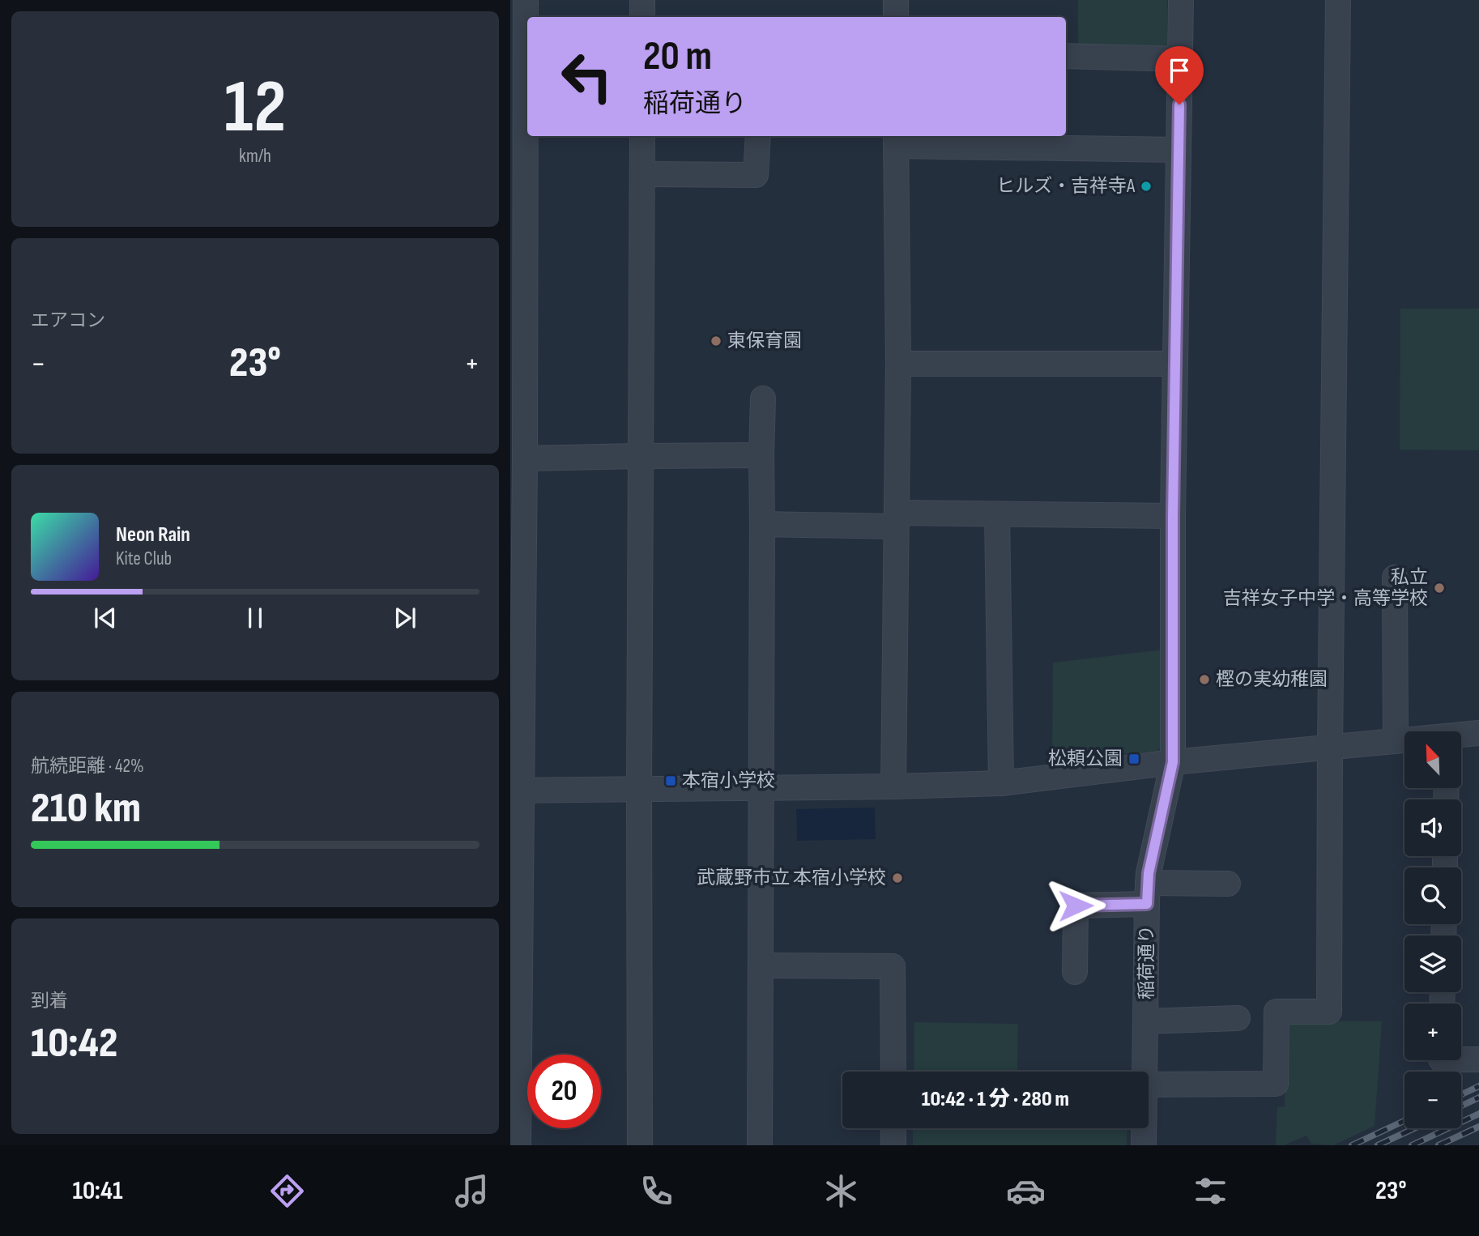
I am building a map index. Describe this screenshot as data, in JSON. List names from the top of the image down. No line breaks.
{"streets":{"street":["稲荷通り"]},"places":{"other":["ヒルズ・吉祥寺A","東保育園","私立 吉祥女子中学・高等学校","樫の実幼稚園","武蔵野市立 本宿小学校"],"transit":["松頼公園","本宿小学校"]},"north":"top left","page":{"tile":[["12","km/h"],"エアコン",["航続距離 · 42%","210 km"],["到着","10:42"]],"turn":["20 m","稲荷通り"],"heat":["−","23°","+"],"song":["Neon Rain","Kite Club"],"map_buttons":["+","−"],"limit":"20","trip":"10:42 · 1 分 · 280 m","tabs":["10:41","23°"]}}
